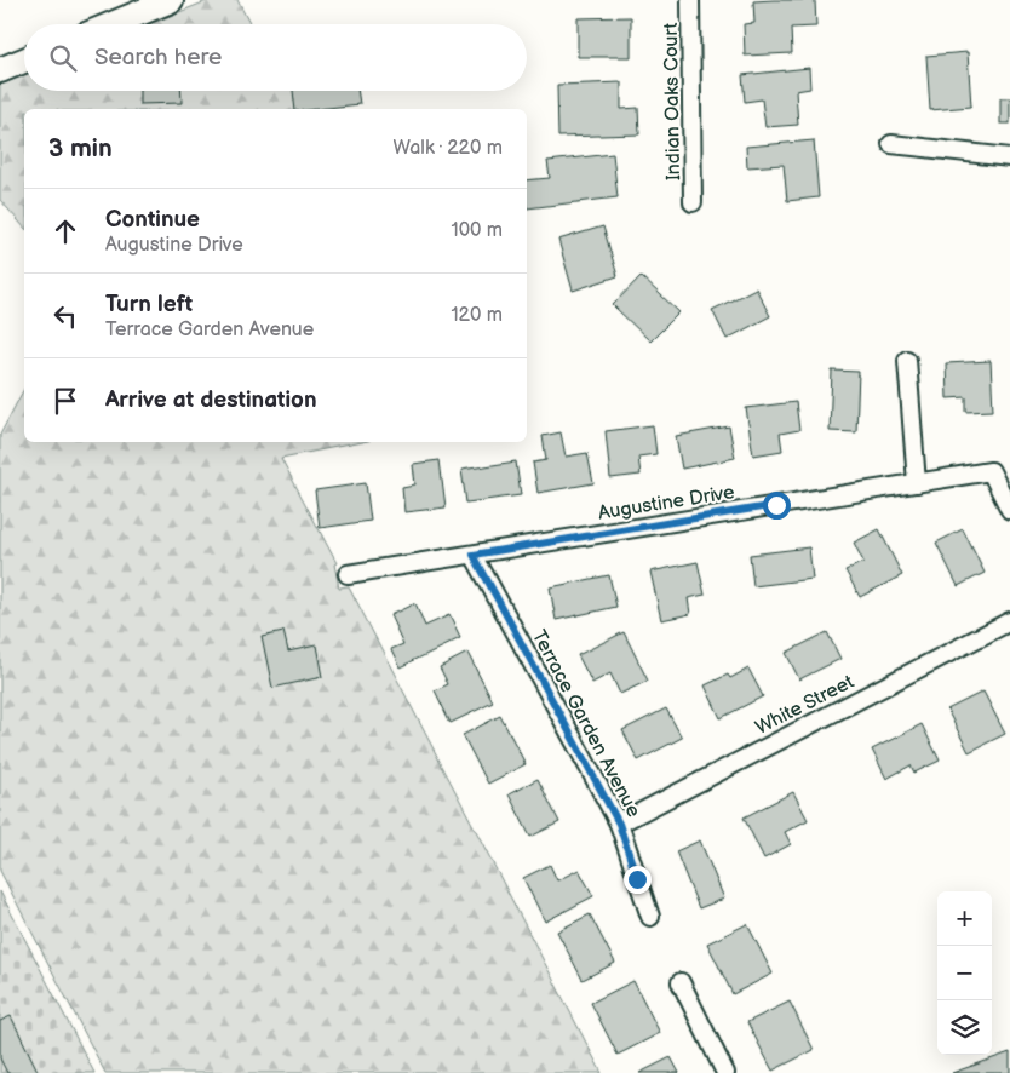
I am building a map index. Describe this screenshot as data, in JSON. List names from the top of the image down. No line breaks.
{"streets":{"street":["Indian Oaks Court","Augustine Drive","White Street","Terrace Garden Avenue"]},"crossings":[["Augustine Drive","Terrace Garden Avenue"],["White Street","Terrace Garden Avenue"]],"page":{"search":"Search here","heading":["3 min","Walk · 220 m"],"list":[["Continue","Augustine Drive","100 m"],["Turn left","Terrace Garden Avenue","120 m"],"Arrive at destination"],"map_buttons":["+","−"]}}
